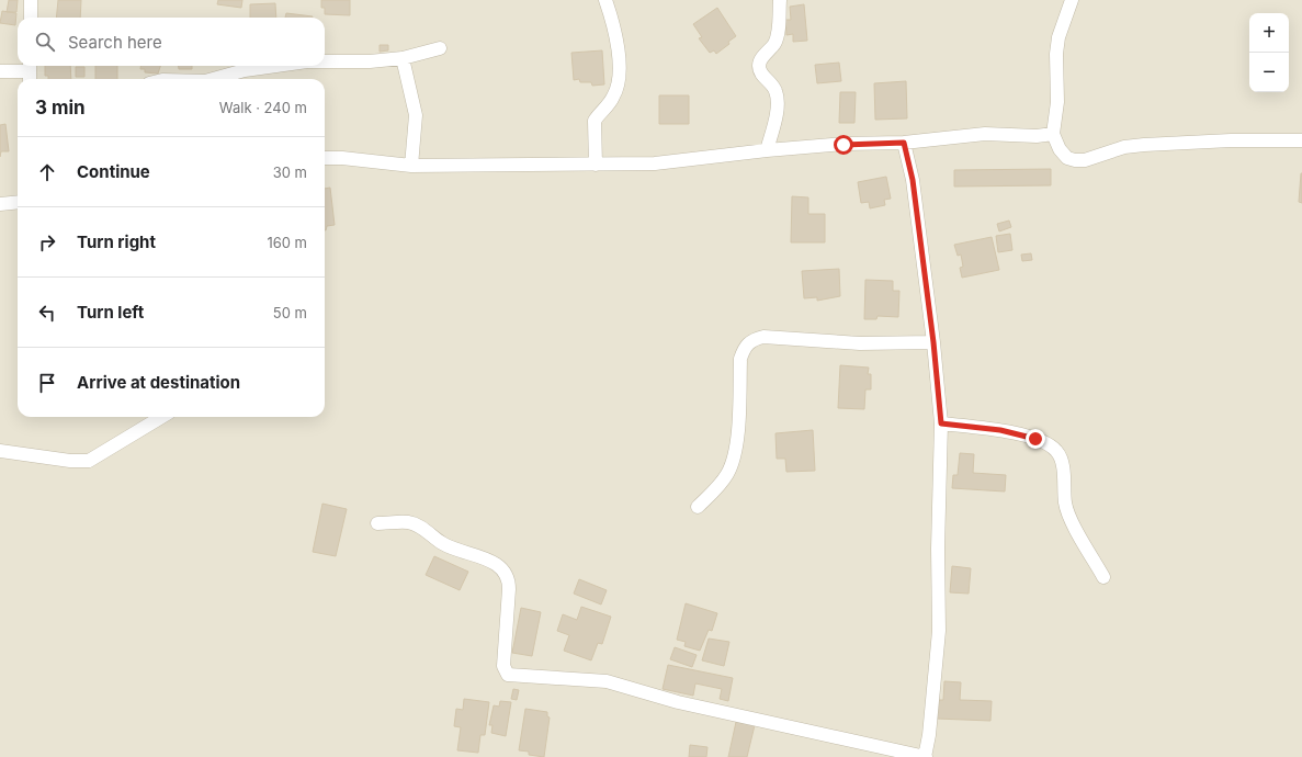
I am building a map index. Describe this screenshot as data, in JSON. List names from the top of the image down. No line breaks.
{"page":{"map_buttons":["+","−"],"search":"Search here","heading":["3 min","Walk · 240 m"],"list":[["Continue","30 m"],["Turn right","160 m"],["Turn left","50 m"],"Arrive at destination"]}}
